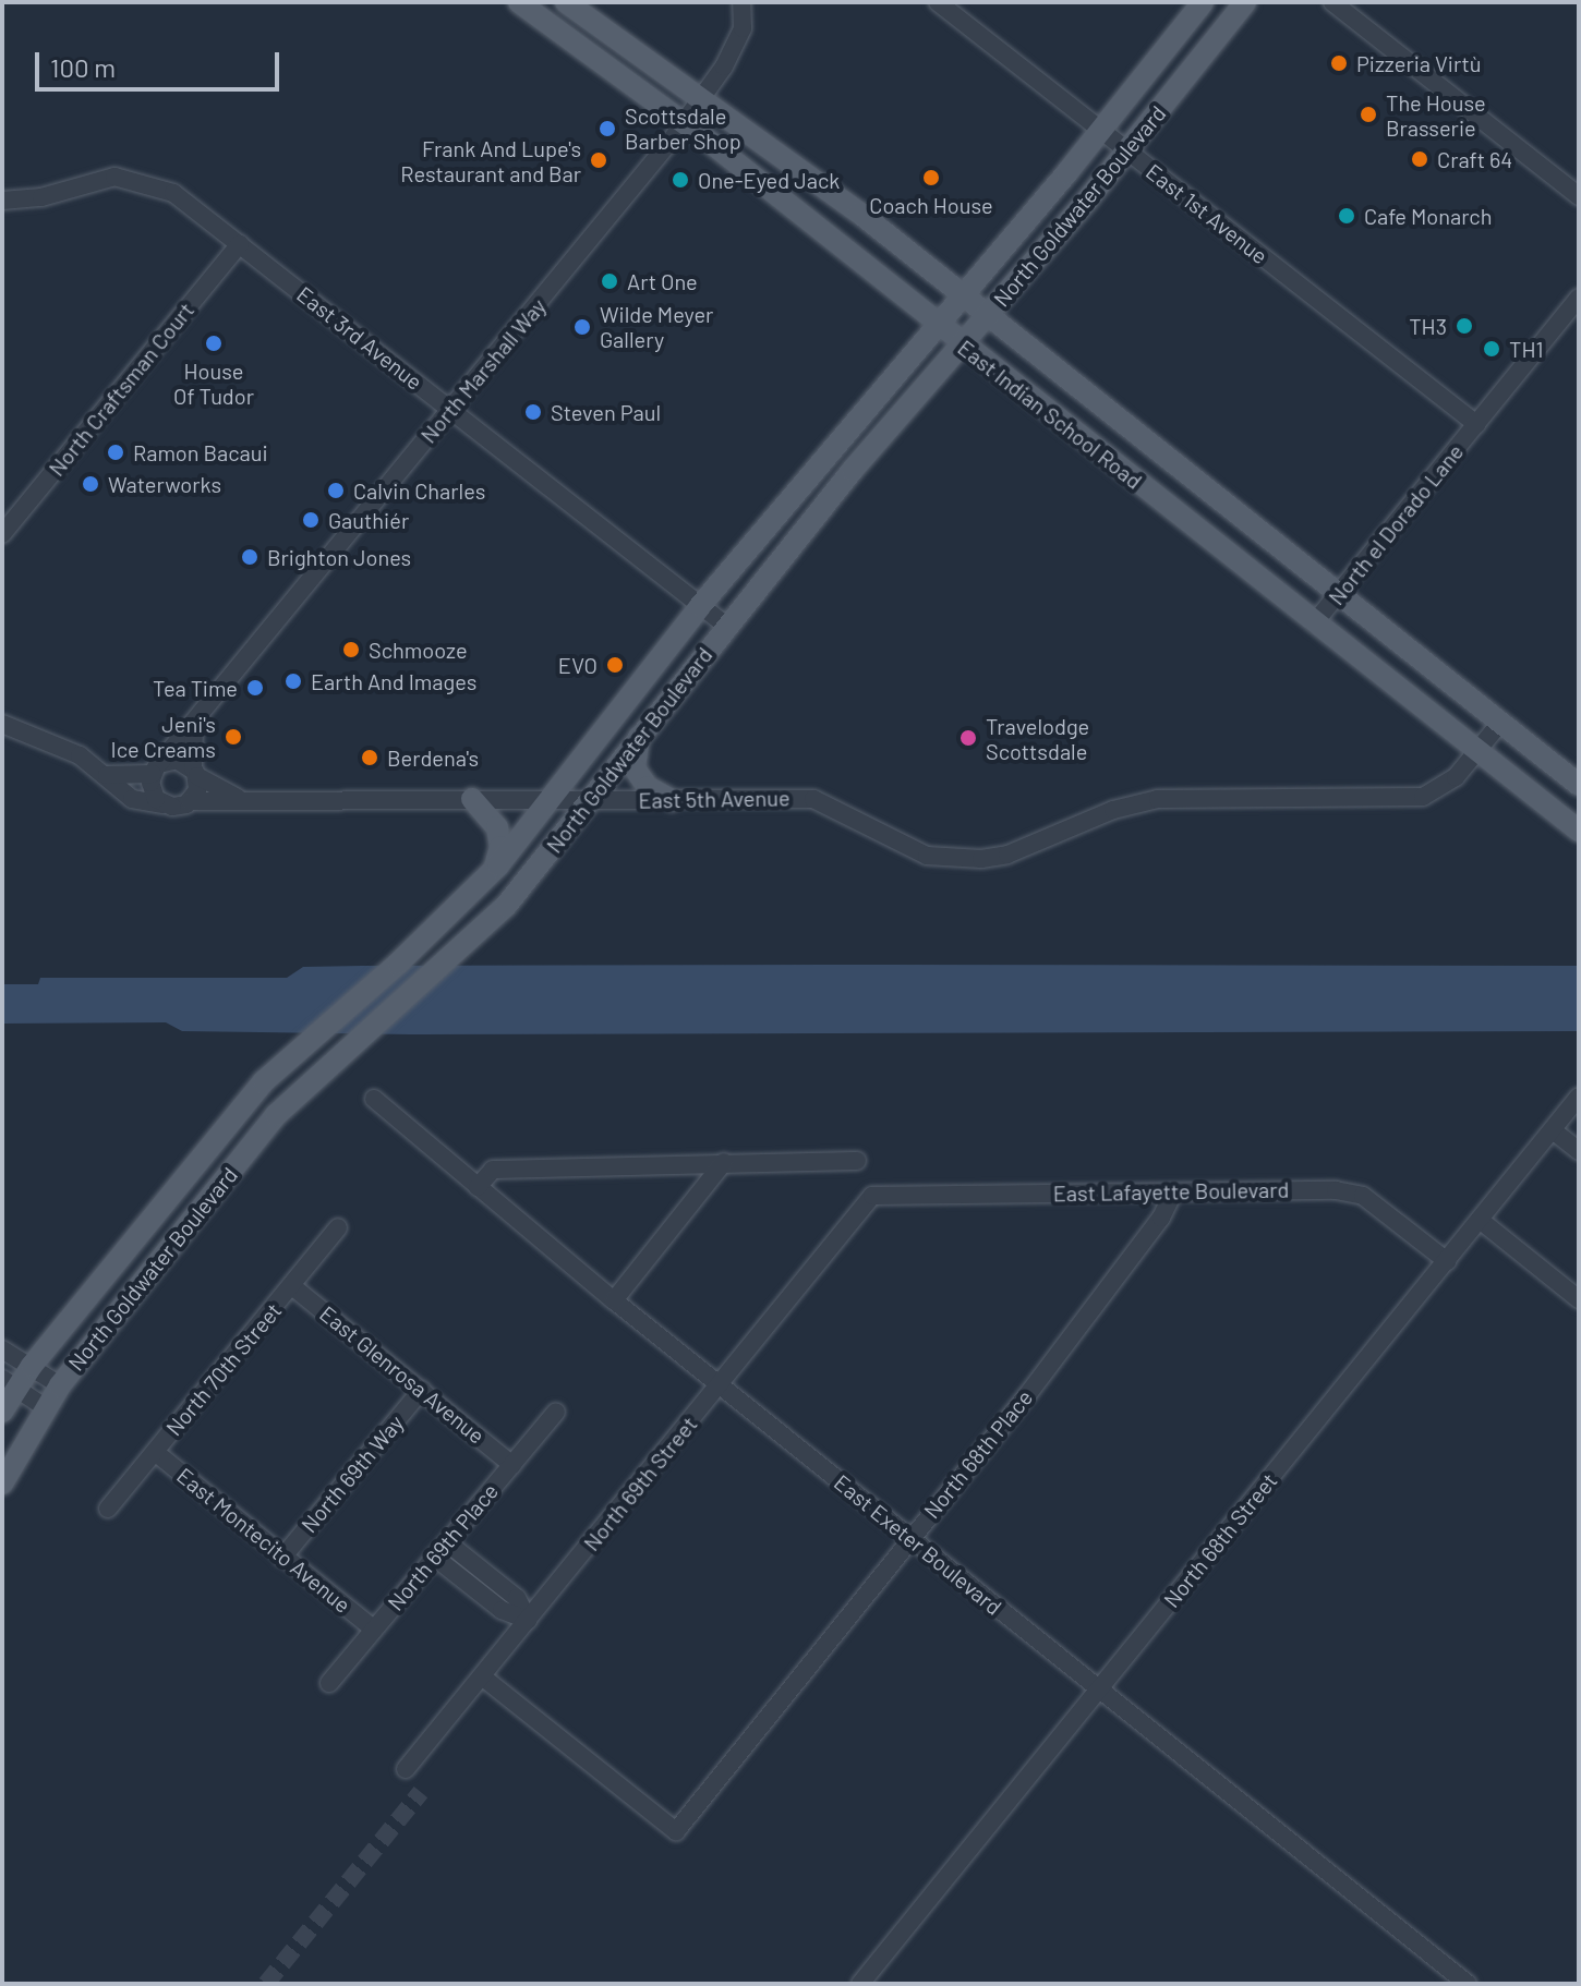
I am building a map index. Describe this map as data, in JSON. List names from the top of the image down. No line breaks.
{"streets":{"main road":["North Goldwater Boulevard","East Indian School Road"],"street":["East 1st Avenue","East 3rd Avenue","North Marshall Way","North Craftsman Court","North el Dorado Lane","East 5th Avenue","East Lafayette Boulevard","North 70th Street","East Glenrosa Avenue","North 68th Place","North 69th Way","North 69th Street","East Montecito Avenue","North 68th Street","East Exeter Boulevard","North 69th Place"]},"crossings":[["North Goldwater Boulevard","East 1st Avenue"],["North Goldwater Boulevard","East 3rd Avenue"],["North Goldwater Boulevard","East Indian School Road"],["North Goldwater Boulevard","East 5th Avenue"],["East 1st Avenue","North el Dorado Lane"],["East 3rd Avenue","North Marshall Way"],["East 3rd Avenue","North Craftsman Court"],["North Marshall Way","East Indian School Road"],["North Marshall Way","East 5th Avenue"],["East Indian School Road","North el Dorado Lane"],["East Indian School Road","East 5th Avenue"],["East Lafayette Boulevard","North 68th Place"],["East Lafayette Boulevard","North 69th Street"],["East Lafayette Boulevard","North 68th Street"],["North 70th Street","East Glenrosa Avenue"],["North 70th Street","East Montecito Avenue"],["East Glenrosa Avenue","North 69th Way"],["East Glenrosa Avenue","North 69th Place"],["North 68th Place","North 69th Street"],["North 68th Place","East Exeter Boulevard"],["North 69th Way","East Montecito Avenue"],["North 69th Street","East Exeter Boulevard"],["East Montecito Avenue","North 69th Place"],["North 68th Street","East Exeter Boulevard"]],"places":["Pizzeria Virtù","The House Brasserie","Scottsdale Barber Shop","Craft 64","Frank And Lupe's Restaurant and Bar","Coach House","One-Eyed Jack","Cafe Monarch","Art One","TH3","Wilde Meyer Gallery","House Of Tudor","TH1","Steven Paul","Ramon Bacaui","Waterworks","Calvin Charles","Gauthiér","Brighton Jones","Schmooze","EVO","Earth And Images","Tea Time","Jeni's Ice Creams","Travelodge Scottsdale","Berdena's"],"scale_bar":"100 m"}
